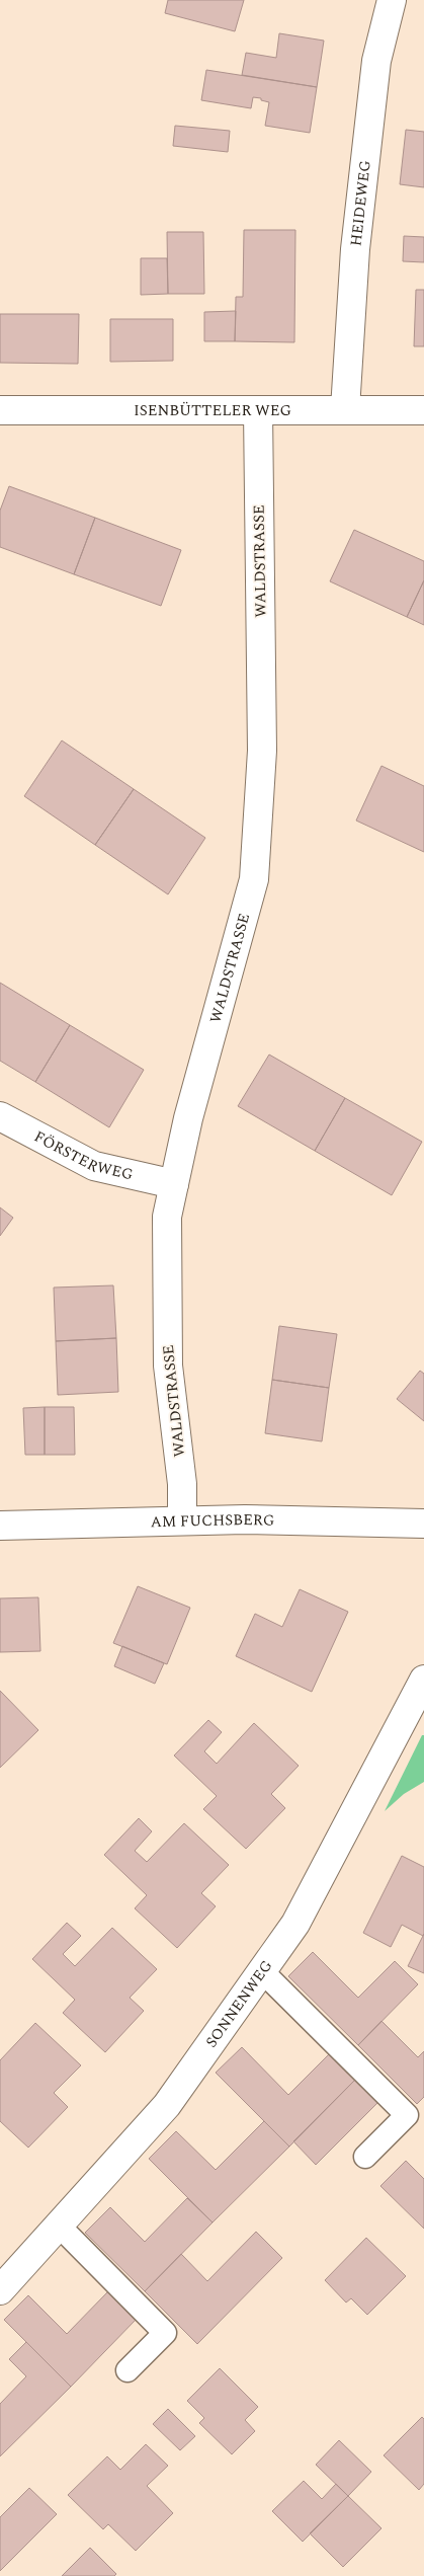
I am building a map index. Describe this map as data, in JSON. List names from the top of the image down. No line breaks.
{"streets":{"street":["HEIDEWEG","ISENBÜTTELER WEG","WALDSTRASSE","FÖRSTERWEG","AM FUCHSBERG","SONNENWEG"]},"crossings":[["HEIDEWEG","ISENBÜTTELER WEG"],["ISENBÜTTELER WEG","WALDSTRASSE"],["WALDSTRASSE","FÖRSTERWEG"],["WALDSTRASSE","AM FUCHSBERG"]]}
